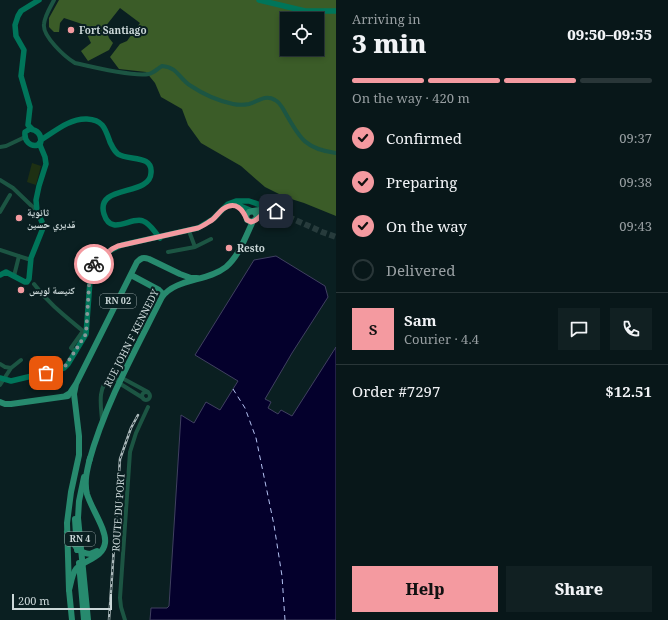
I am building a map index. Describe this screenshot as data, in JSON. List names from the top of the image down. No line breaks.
{"streets":{"main road":["RN 02","RUE JOHN F KENNEDY","RN 4"],"street":["ROUTE DU PORT"]},"crossings":[["RN 02","RUE JOHN F KENNEDY"],["RN 02","RN 4"]],"places":["Fort Santiago","ثانوية قديري حسين","Resto","كنيسة لويس"],"scale_bar":"200 m","page":{"heading":["3 min","Arriving in","09:50–09:55"],"panel":["Sam","Courier · 4.4","Order #7297","$12.51"],"bar":"On the way · 420 m","list":[["Confirmed","09:37"],["Preparing","09:38"],["On the way","09:43"],"Delivered"],"round":"S","buttons":["Help","Share"],"scale":"200 m"}}
